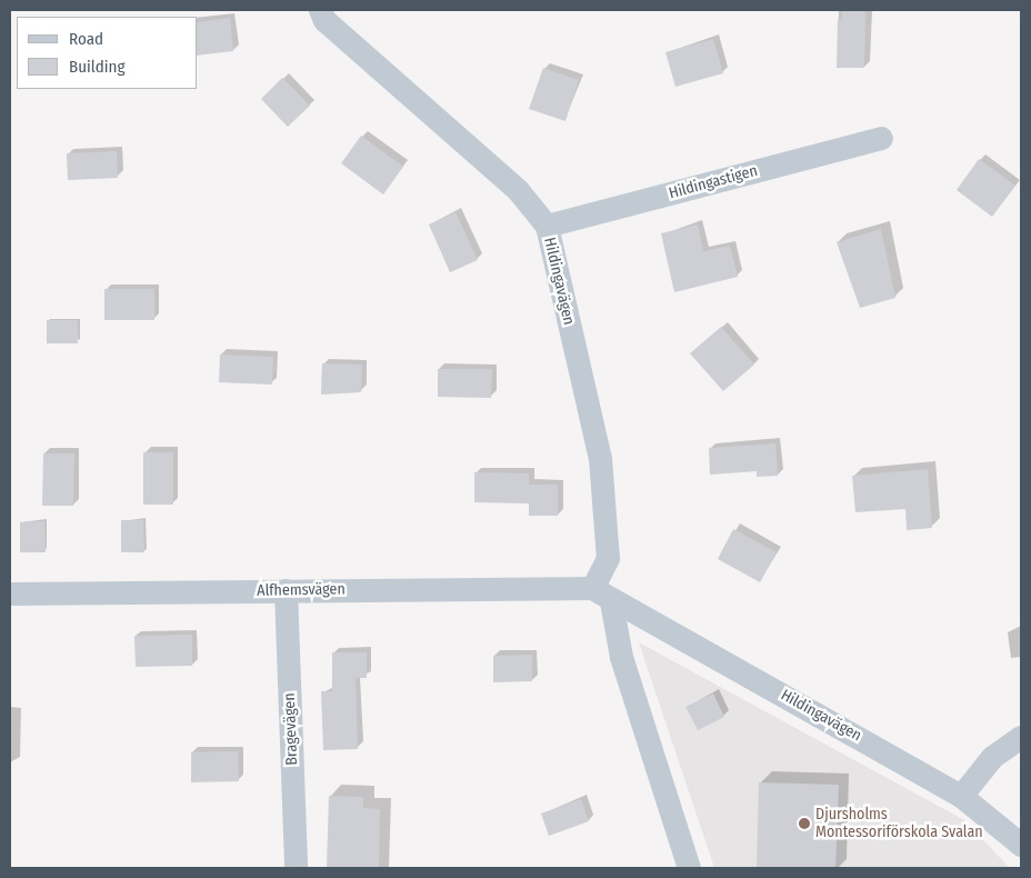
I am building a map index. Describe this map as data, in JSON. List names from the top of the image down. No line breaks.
{"streets":{"street":["Hildingastigen","Hildingavägen","Alfhemsvägen","Bragevägen"]},"crossings":[["Hildingastigen","Hildingavägen"],["Hildingavägen","Alfhemsvägen"],["Alfhemsvägen","Bragevägen"]],"places":["Djursholms Montessoriförskola Svalan"],"legend":["Road","Building"]}
